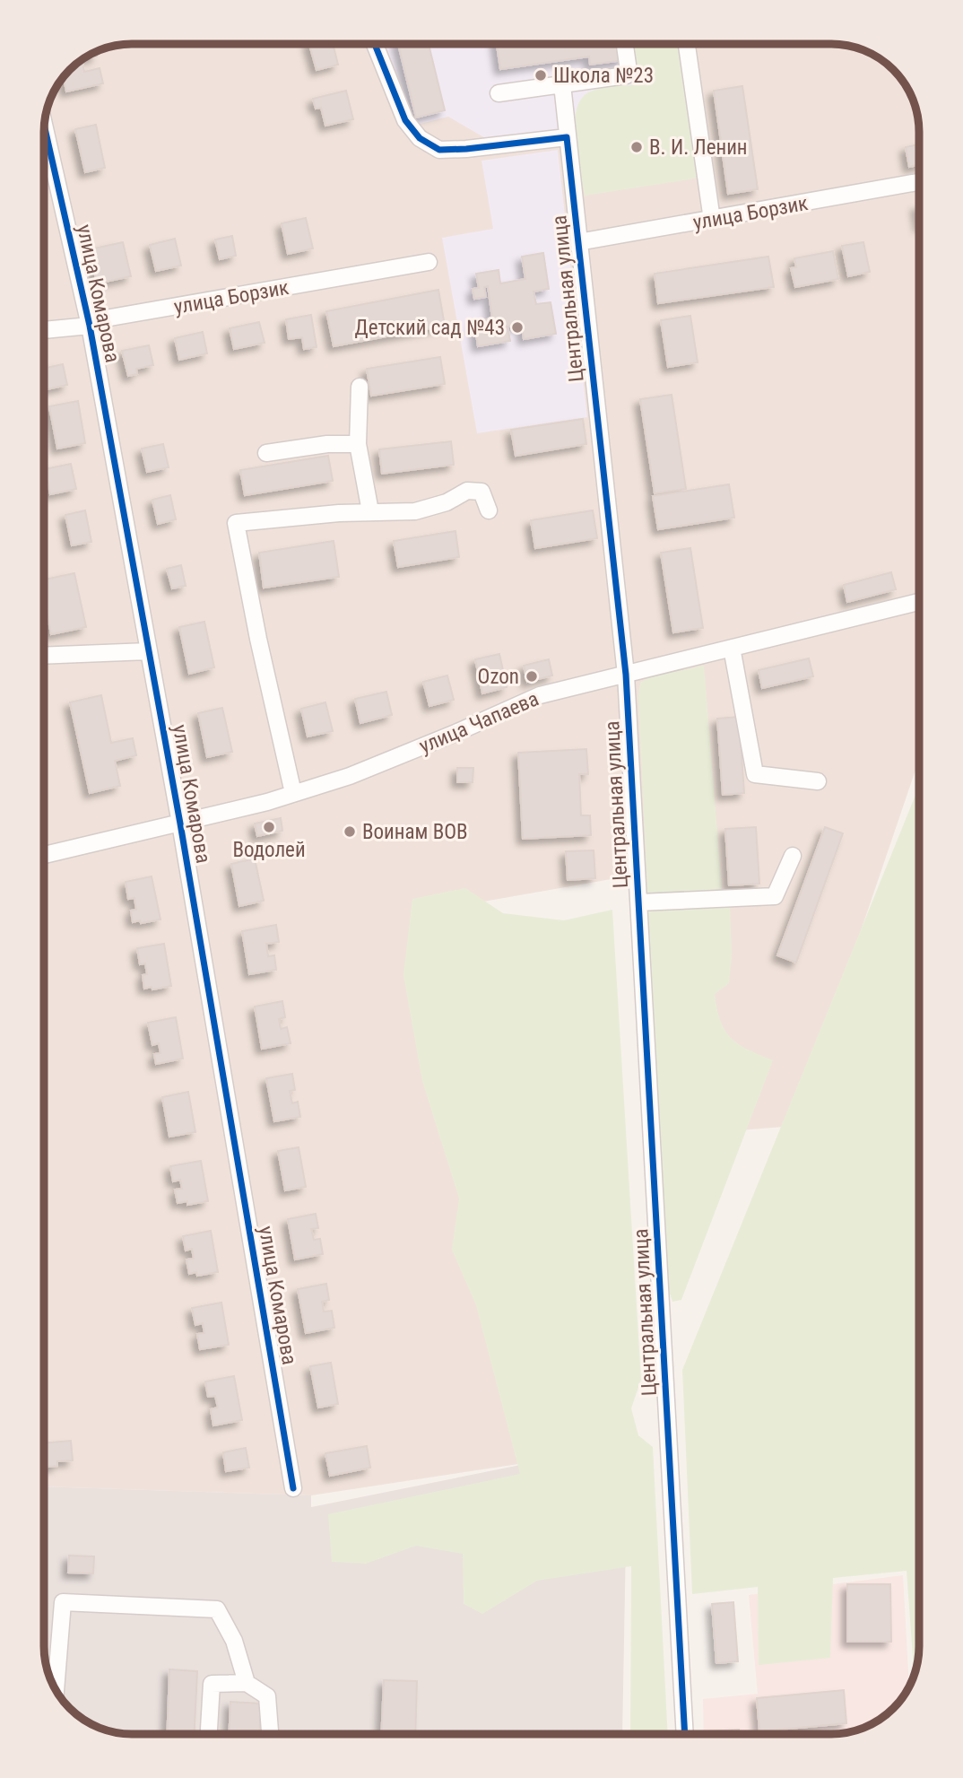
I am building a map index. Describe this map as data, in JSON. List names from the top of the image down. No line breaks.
{"streets":{"street":["улица Борзик","улица Комарова","Центральная улица","улица Чапаева"]},"crossings":[["улица Борзик","улица Комарова"],["улица Борзик","Центральная улица"],["улица Комарова","улица Чапаева"],["Центральная улица","улица Чапаева"]],"places":["Школа №23","В. И. Ленин","Детский сад №43","Ozon","Водолей","Воинам ВОВ"]}
